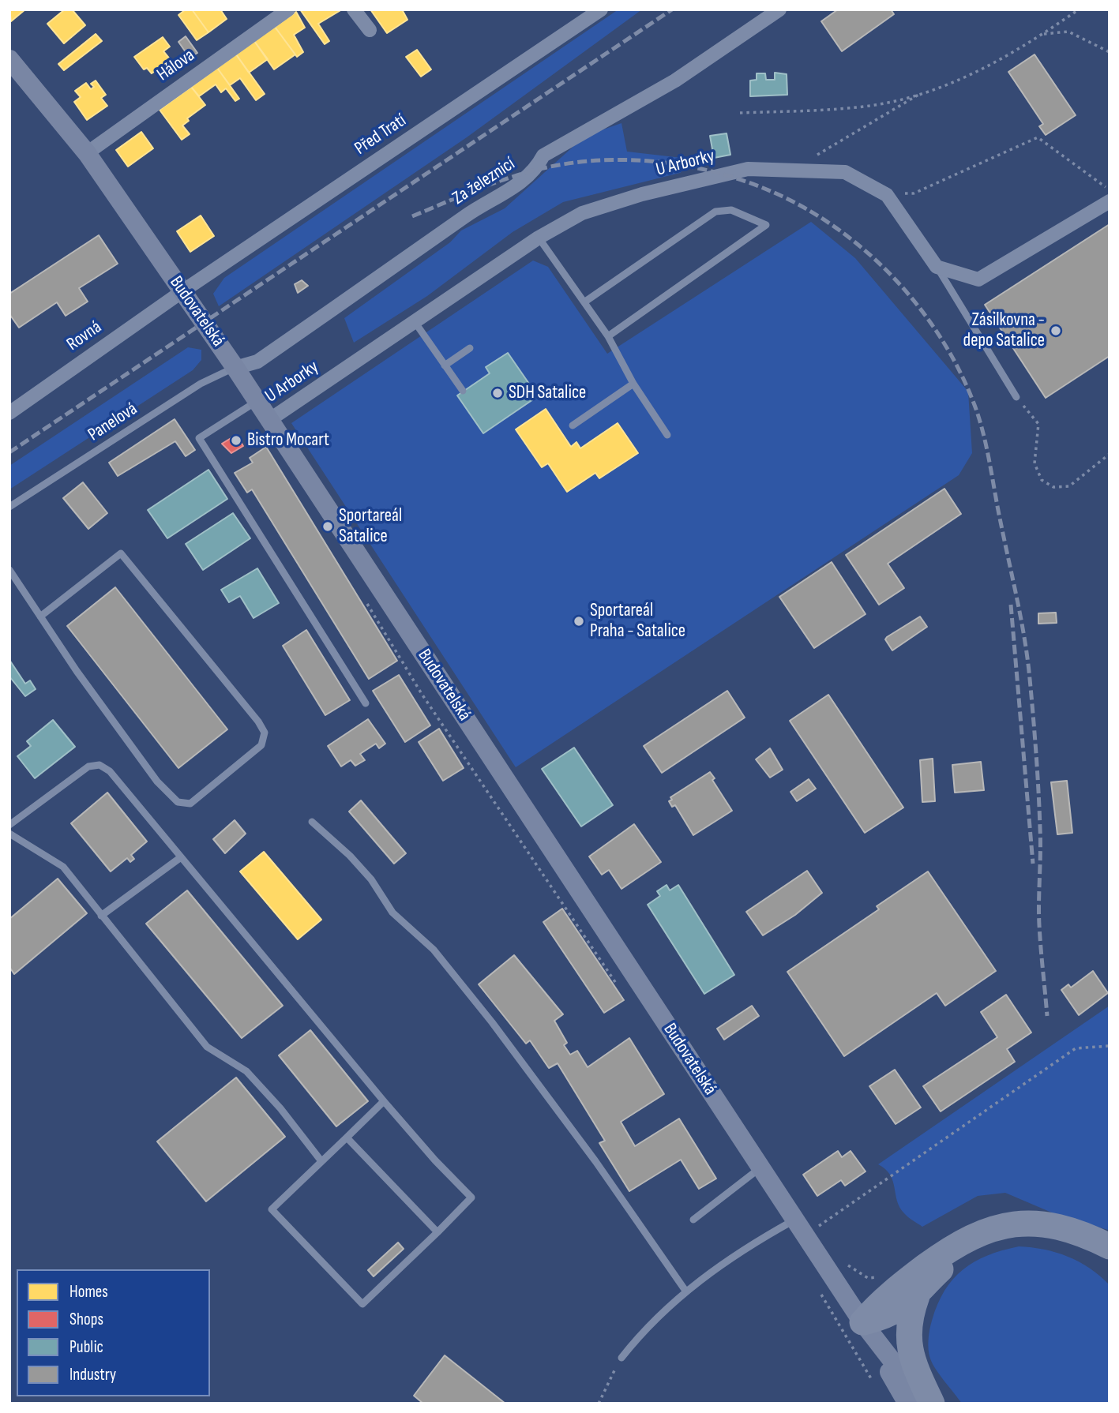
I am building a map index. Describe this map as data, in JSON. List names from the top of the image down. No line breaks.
{"streets":{"street":["Hálova","Před Tratí","U Arborky","Za železnicí","Budovatelská","Rovná"],"lane":["Panelová"]},"crossings":[["Hálova","Budovatelská"],["Před Tratí","Budovatelská"],["Před Tratí","Rovná"],["U Arborky","Budovatelská"],["Za železnicí","Budovatelská"],["Za železnicí","Panelová"],["Budovatelská","Rovná"],["Budovatelská","Panelová"]],"places":["Zásilkovna - depo Satalice","SDH Satalice","Bistro Mocart","Sportareál Satalice","Sportareál Praha - Satalice"],"legend":["Homes","Shops","Public","Industry"]}
